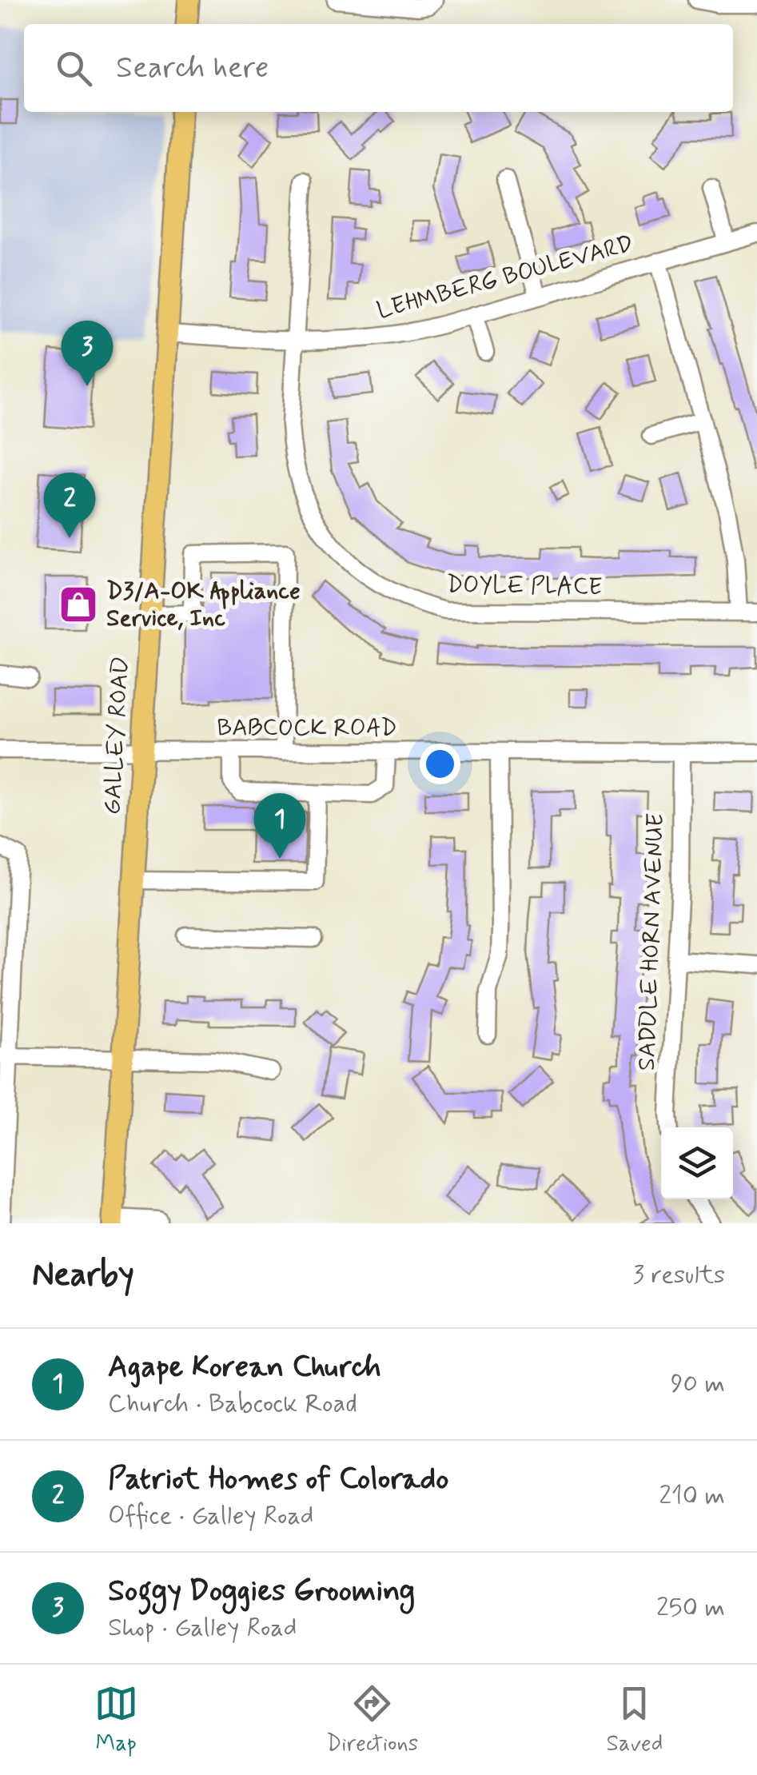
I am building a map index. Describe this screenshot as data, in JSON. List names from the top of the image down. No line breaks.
{"streets":{"main road":["GALLEY ROAD"],"street":["LEHMBERG BOULEVARD","DOYLE PLACE","BABCOCK ROAD","SADDLE HORN AVENUE"]},"crossings":[["LEHMBERG BOULEVARD","DOYLE PLACE"],["LEHMBERG BOULEVARD","GALLEY ROAD"],["BABCOCK ROAD","GALLEY ROAD"],["BABCOCK ROAD","SADDLE HORN AVENUE"]],"places":{"shop":["D3/A-OK Appliance Service, Inc"]},"page":{"search":"Search here","pins":["3","2","1"],"heading":["Nearby","3 results"],"list":[{"mark":"1","name":"Agape Korean Church","note":"Church · Babcock Road","value":"90 m"},{"mark":"2","name":"Patriot Homes of Colorado","note":"Office · Galley Road","value":"210 m"},{"mark":"3","name":"Soggy Doggies Grooming","note":"Shop · Galley Road","value":"250 m"}],"nav":["Map","Directions","Saved"]}}
